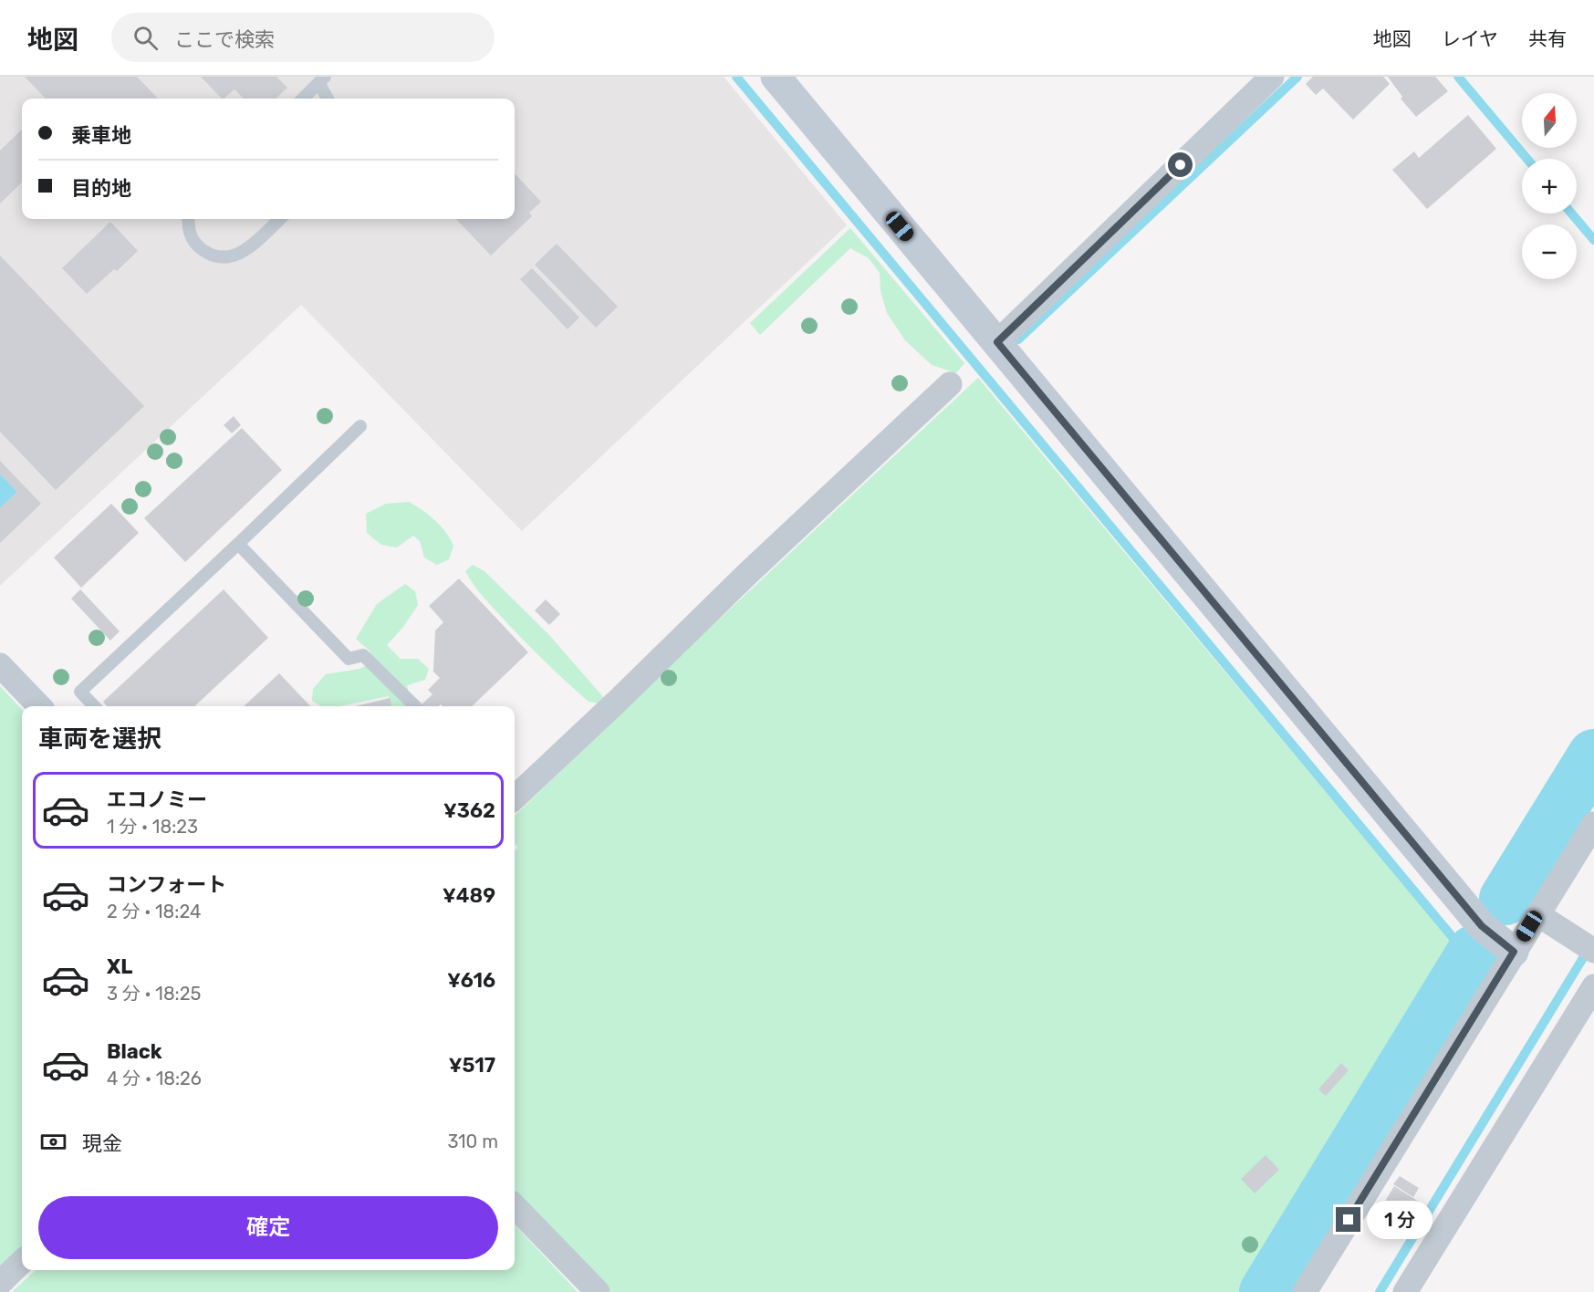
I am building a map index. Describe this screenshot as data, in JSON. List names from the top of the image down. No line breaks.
{"north":"top","page":{"header":"地図","search":"ここで検索","nav":["地図","レイヤ","共有"],"map_buttons":["+","−"],"banner":["乗車地","目的地"],"heading":"車両を選択","list":[{"name":"エコノミー","note":"1 分 · 18:23","value":"¥362"},{"name":"コンフォート","note":"2 分 · 18:24","value":"¥489"},{"name":"XL","note":"3 分 · 18:25","value":"¥616"},{"name":"Black","note":"4 分 · 18:26","value":"¥517"}],"pay":["現金","310 m"],"buttons":"確定","bubble":"1 分"}}
